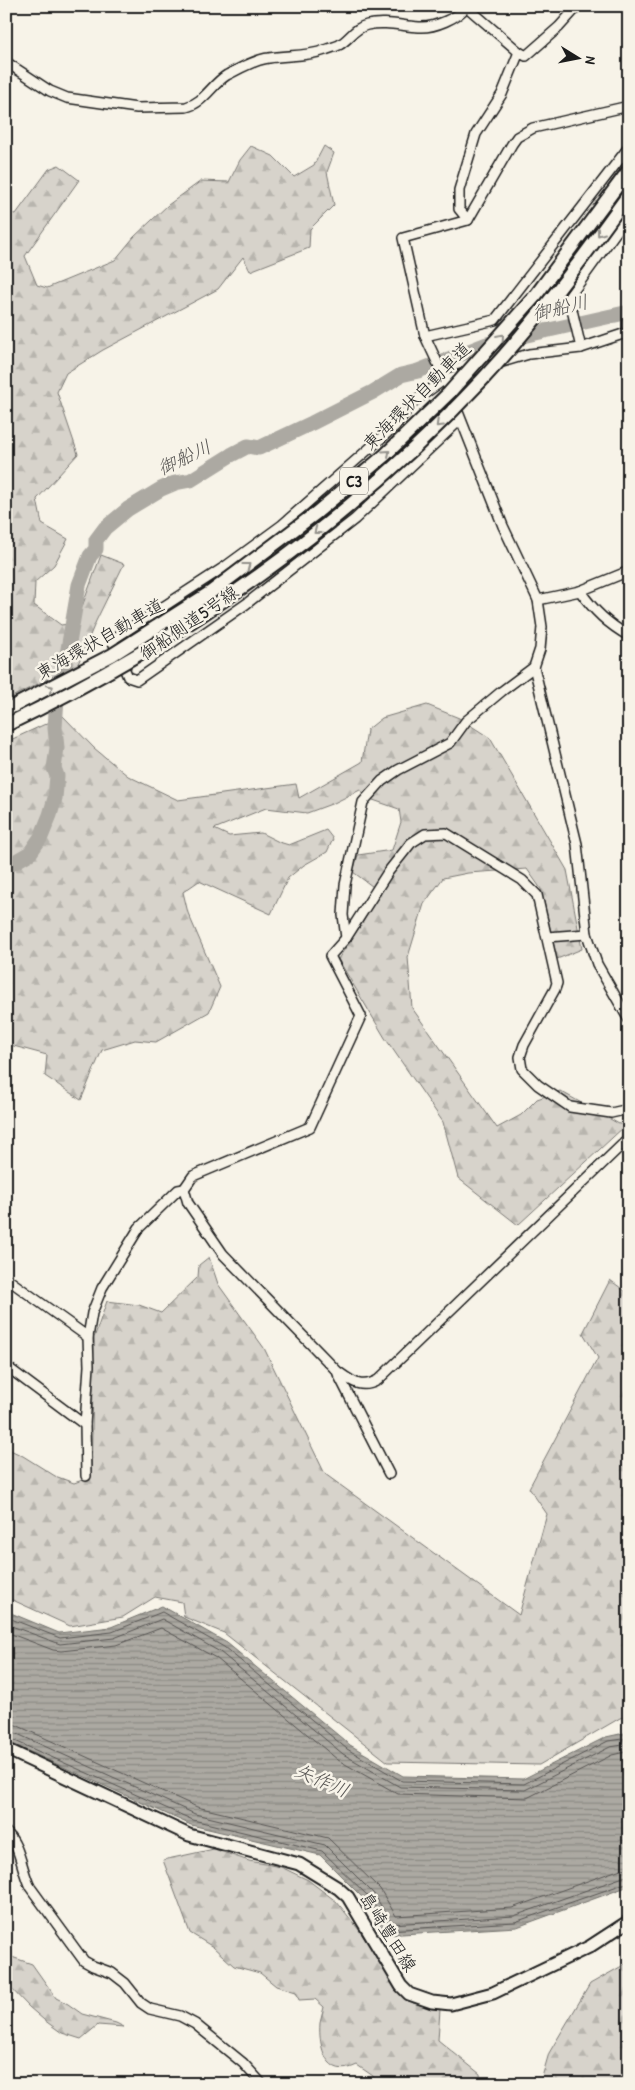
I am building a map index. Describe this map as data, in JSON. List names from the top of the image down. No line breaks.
{"streets":{"highway":["東海環状自動車道","C3"],"main road":["島崎豊田線"],"street":["御船側道5号線"]},"water":["御船川","矢作川"],"north":"right"}
